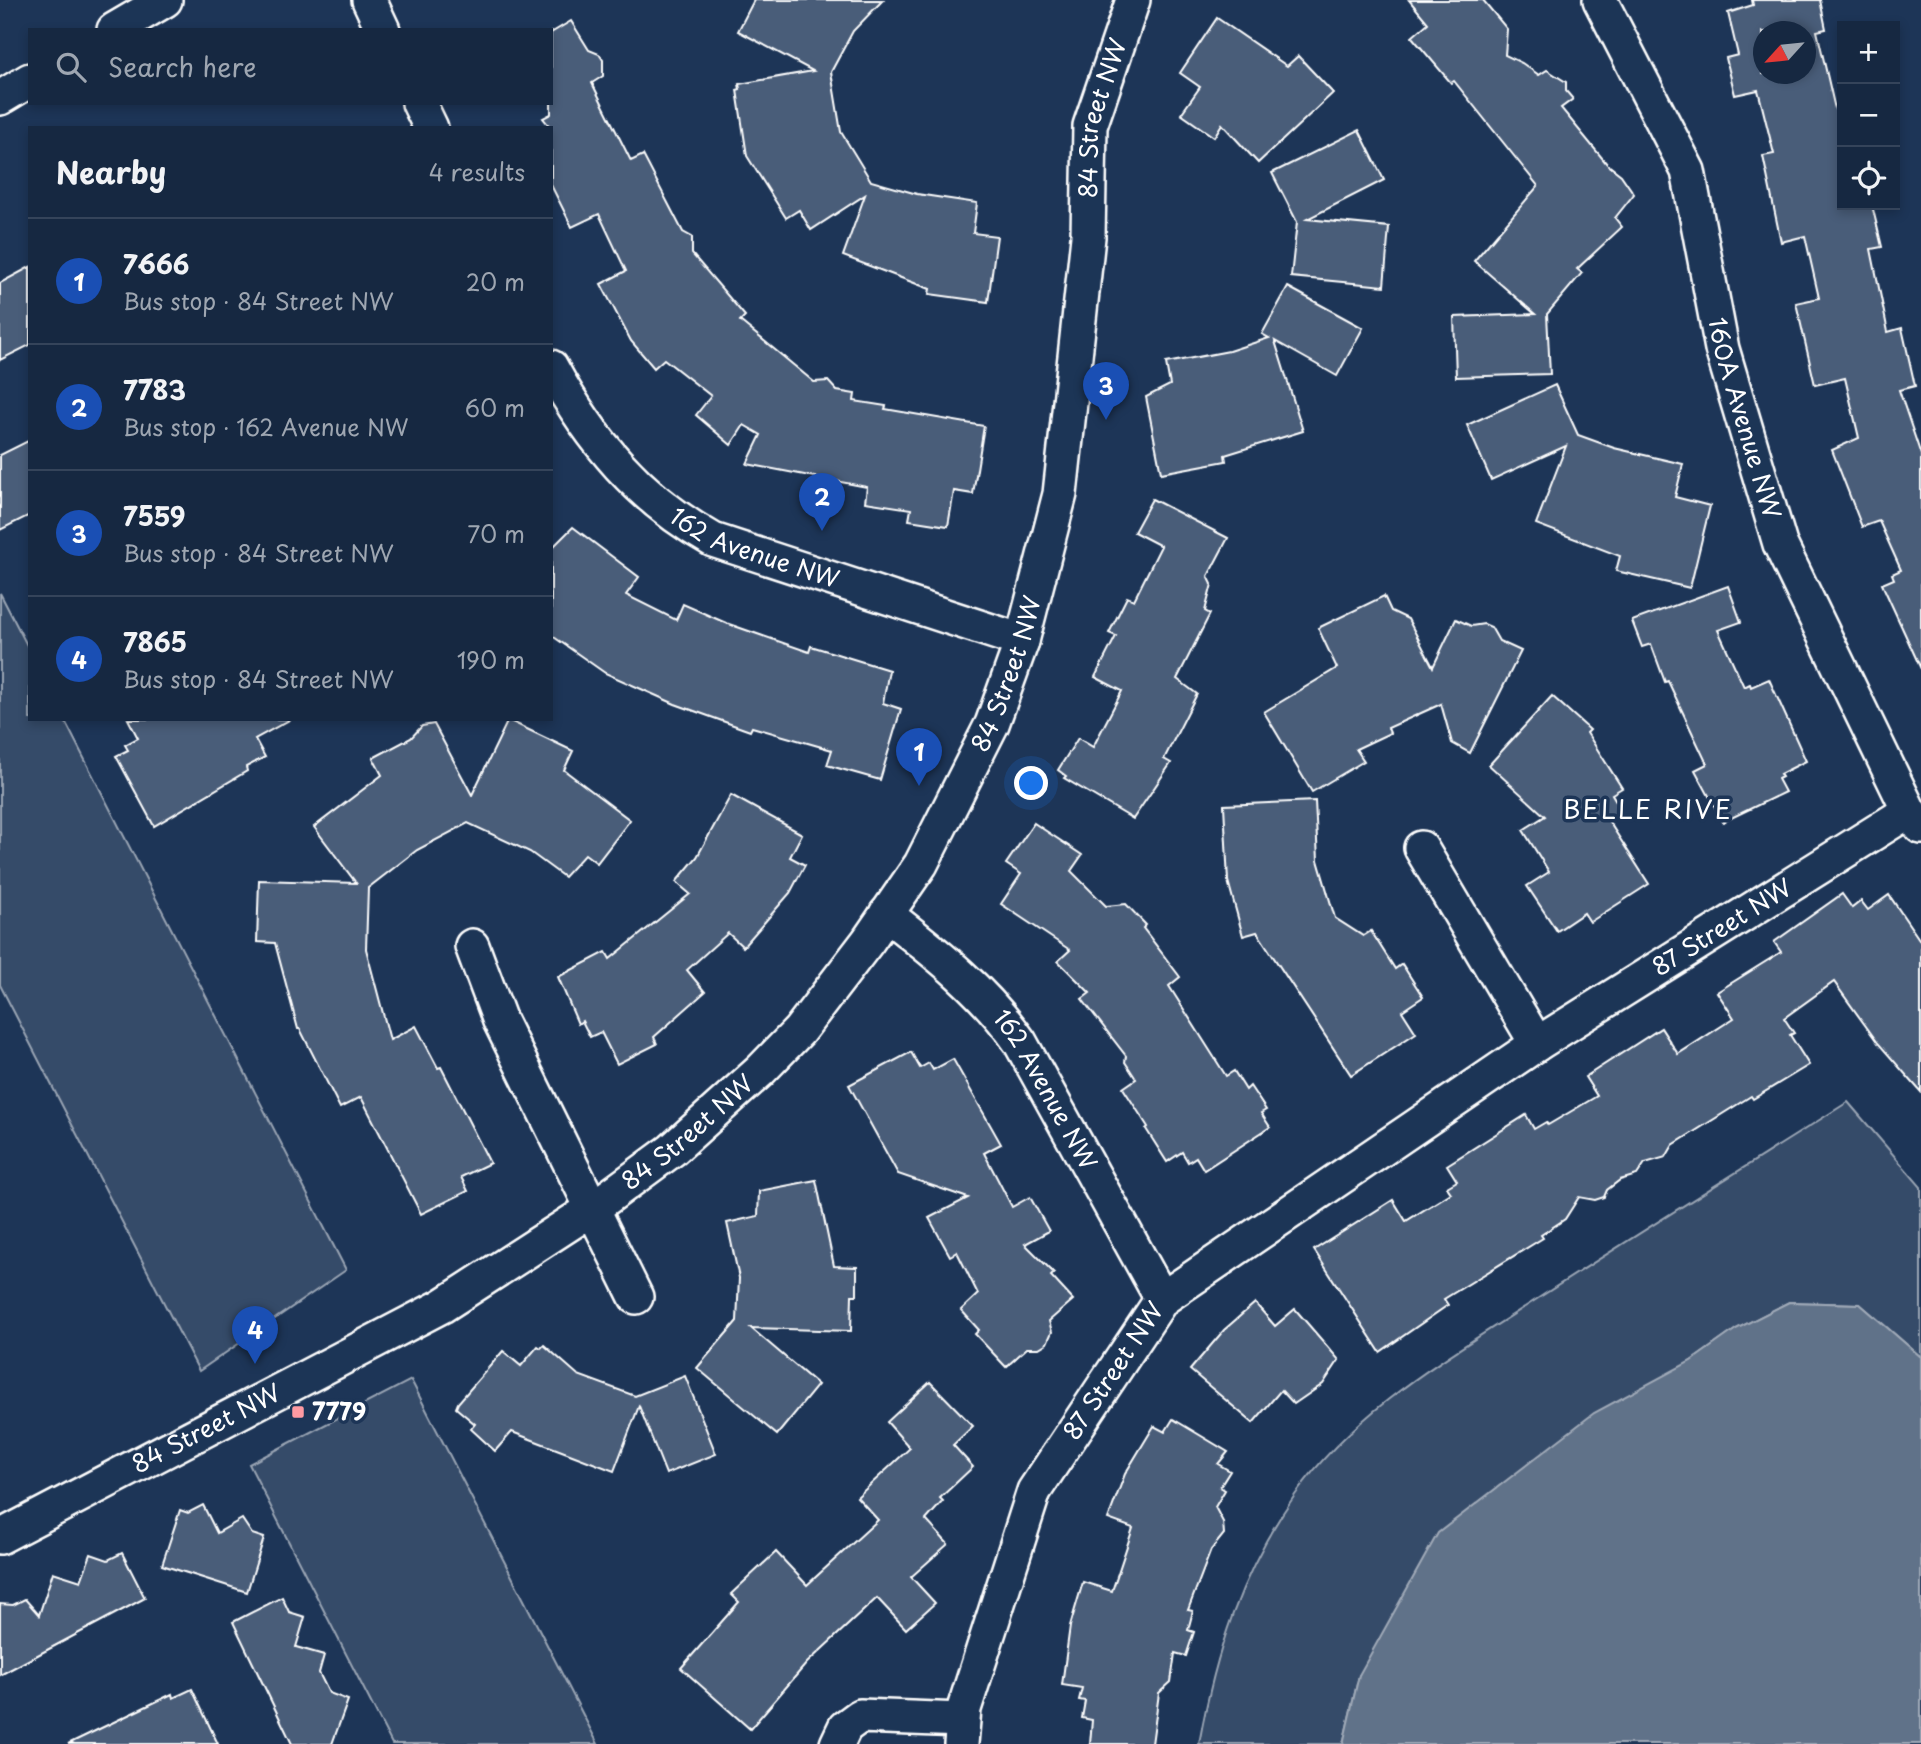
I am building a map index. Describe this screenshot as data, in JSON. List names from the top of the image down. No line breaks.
{"streets":{"street":["84 Street NW","160A Avenue NW","162 Avenue NW","87 Street NW"]},"crossings":[["84 Street NW","162 Avenue NW"],["160A Avenue NW","87 Street NW"],["162 Avenue NW","87 Street NW"]],"districts":["BELLE RIVE"],"places":{"transit":["7779"]},"north":"bottom left","page":{"map_buttons":["+","−"],"search":"Search here","heading":["Nearby","4 results"],"list":[{"mark":"1","name":"7666","note":"Bus stop · 84 Street NW","value":"20 m"},{"mark":"2","name":"7783","note":"Bus stop · 162 Avenue NW","value":"60 m"},{"mark":"3","name":"7559","note":"Bus stop · 84 Street NW","value":"70 m"},{"mark":"4","name":"7865","note":"Bus stop · 84 Street NW","value":"190 m"}],"pins":["3","2","1","4"]}}
